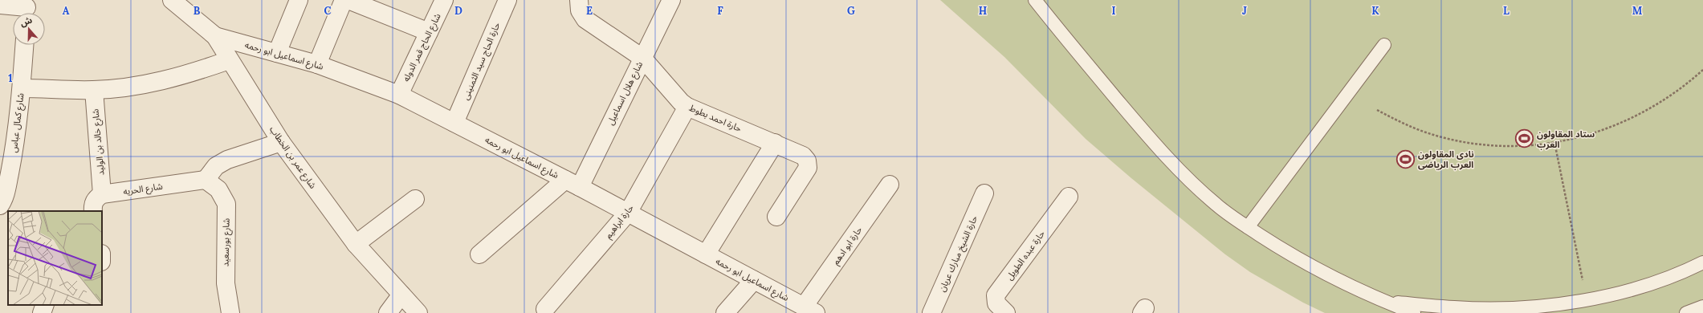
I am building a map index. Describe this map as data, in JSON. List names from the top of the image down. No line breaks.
{"streets":{"street":["شارع الحاج قمر الدوله","شارع اسماعيل ابو رحمه","حارة الحاج سيد الثمنينى","شارع هلال اسماعيل","حارة احمد بطوط","شارع كمال عباس","شارع خالد بن الوليد","شارع عمر بن الخطاب","شارع الحريه","حارة ابراهيم","شارع بورسعيد","حارة ابو ادهم","حارة الشيخ مبارك عريان","حارة عبده الطويل"]},"crossings":[["شارع الحاج قمر الدوله","شارع اسماعيل ابو رحمه"],["شارع اسماعيل ابو رحمه","حارة الحاج سيد الثمنينى"],["شارع اسماعيل ابو رحمه","شارع هلال اسماعيل"],["شارع اسماعيل ابو رحمه","شارع عمر بن الخطاب"],["شارع اسماعيل ابو رحمه","حارة ابراهيم"],["شارع اسماعيل ابو رحمه","حارة ابو ادهم"],["شارع هلال اسماعيل","حارة احمد بطوط"],["حارة احمد بطوط","حارة ابراهيم"],["شارع خالد بن الوليد","شارع الحريه"],["شارع الحريه","شارع بورسعيد"]],"places":{"sports":["ستاد المقاولون العرب","نادى المقاولون العرب الرياضى"]},"north":"top","grid":{"columns":["A","B","C","D","E","F","G","H","I","J","K","L","M"],"rows":["1"]}}
